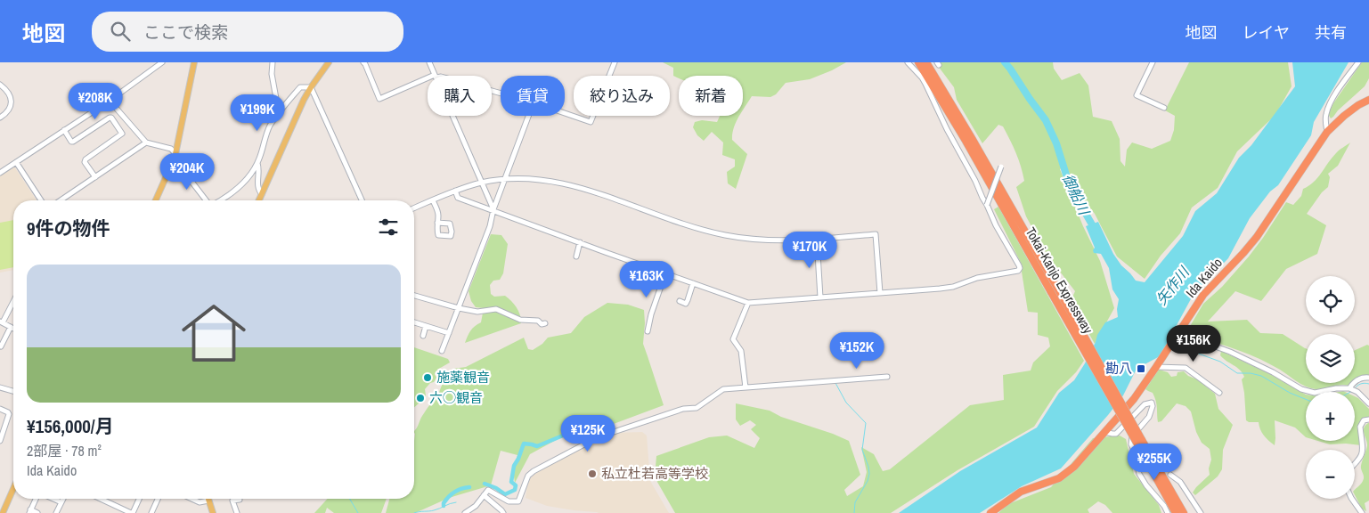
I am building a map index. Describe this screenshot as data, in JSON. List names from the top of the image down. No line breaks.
{"streets":{"highway":["Ida Kaido","Tokai-Kanjo Expressway"]},"water":["御船川","矢作川"],"places":{"transit":["勘八"],"other":["施薬観音","六◯観音","私立杜若高等学校"]},"page":{"header":"地図","search":"ここで検索","nav":["地図","レイヤ","共有"],"chip":["購入","賃貸","絞り込み","新着"],"price":["¥208K","¥199K","¥204K","¥170K","¥163K","¥156K","¥152K","¥125K","¥255K"],"heading":"9件の物件","list":[{"name":"¥156,000/月","note":"2部屋 · 78 m² · Ida Kaido"}],"map_buttons":["+","−"]}}
